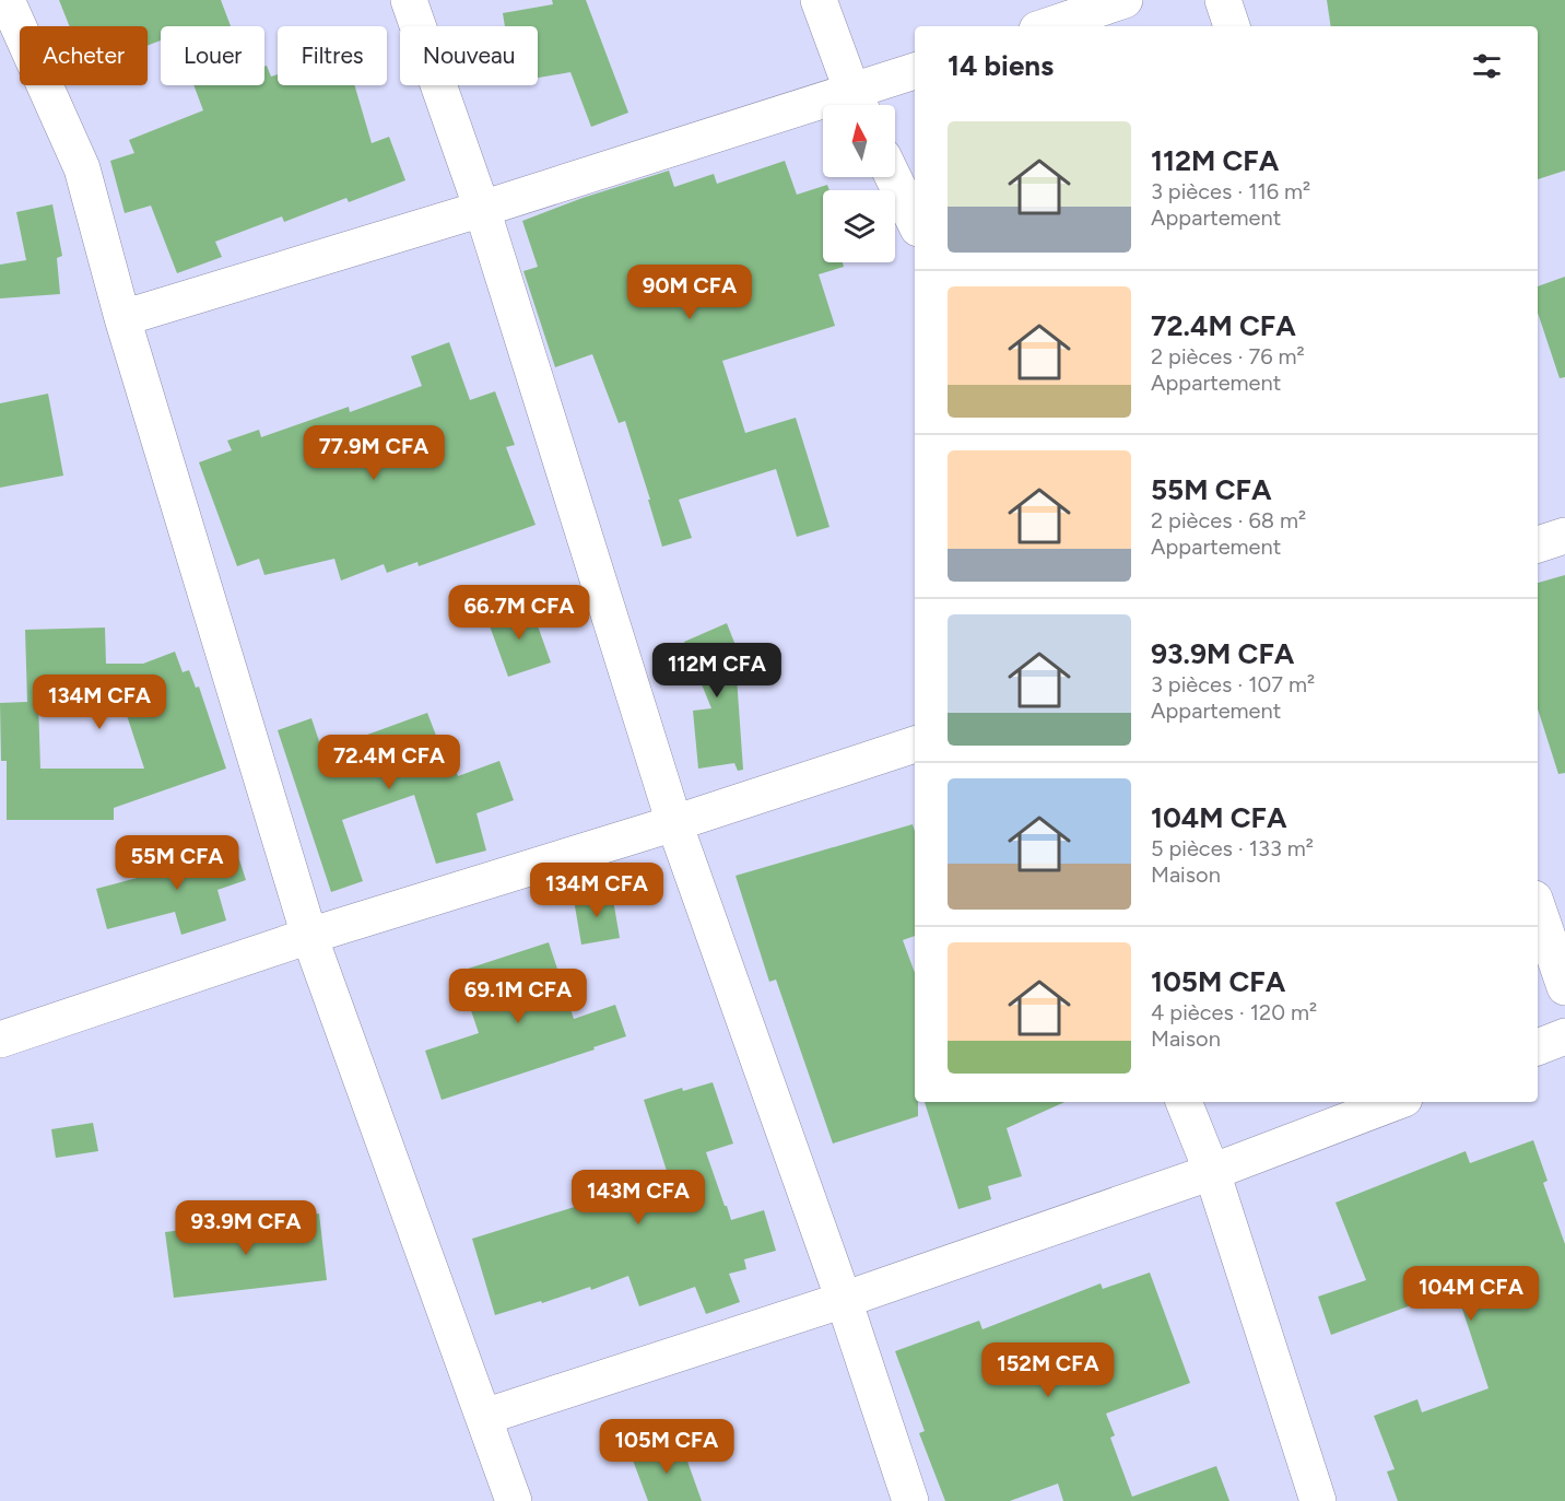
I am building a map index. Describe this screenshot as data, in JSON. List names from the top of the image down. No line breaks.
{"north":"top","page":{"chip":["Acheter","Louer","Filtres","Nouveau"],"heading":"14 biens","list":[{"name":"112M CFA","note":"3 pièces · 116 m² · Appartement"},{"name":"72.4M CFA","note":"2 pièces · 76 m² · Appartement"},{"name":"55M CFA","note":"2 pièces · 68 m² · Appartement"},{"name":"93.9M CFA","note":"3 pièces · 107 m² · Appartement"},{"name":"104M CFA","note":"5 pièces · 133 m² · Maison"},{"name":"105M CFA","note":"4 pièces · 120 m² · Maison"}],"price":["90M CFA","77.9M CFA","66.7M CFA","112M CFA","134M CFA","72.4M CFA","55M CFA","134M CFA","69.1M CFA","143M CFA","93.9M CFA","104M CFA","152M CFA","105M CFA"]}}
